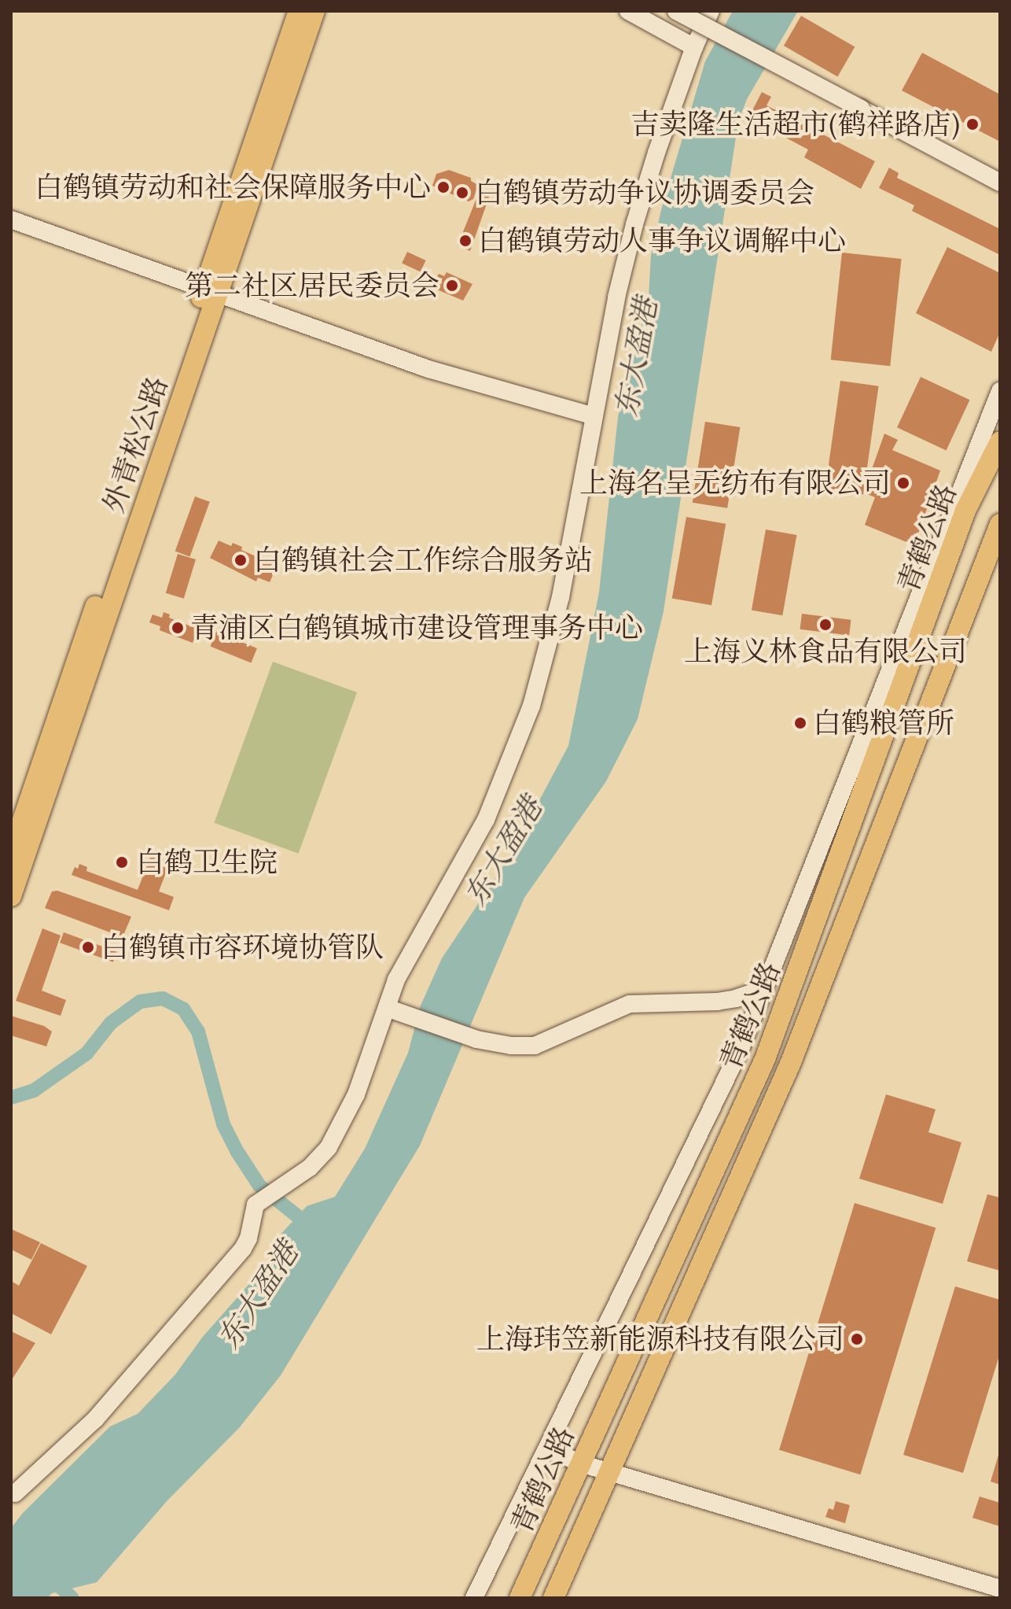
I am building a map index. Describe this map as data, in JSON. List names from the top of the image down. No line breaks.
{"streets":{"main road":["外青松公路","青鹤公路"]},"water":["东大盈港"],"places":["吉卖隆生活超市(鹤祥路店)","白鹤镇劳动和社会保障服务中心","白鹤镇劳动争议协调委员会","白鹤镇劳动人事争议调解中心","第二社区居民委员会","上海名呈无纺布有限公司","白鹤镇社会工作综合服务站","上海义林食品有限公司","青浦区白鹤镇城市建设管理事务中心","白鹤粮管所","白鹤卫生院","白鹤镇市容环境协管队","上海玮笠新能源科技有限公司"]}
